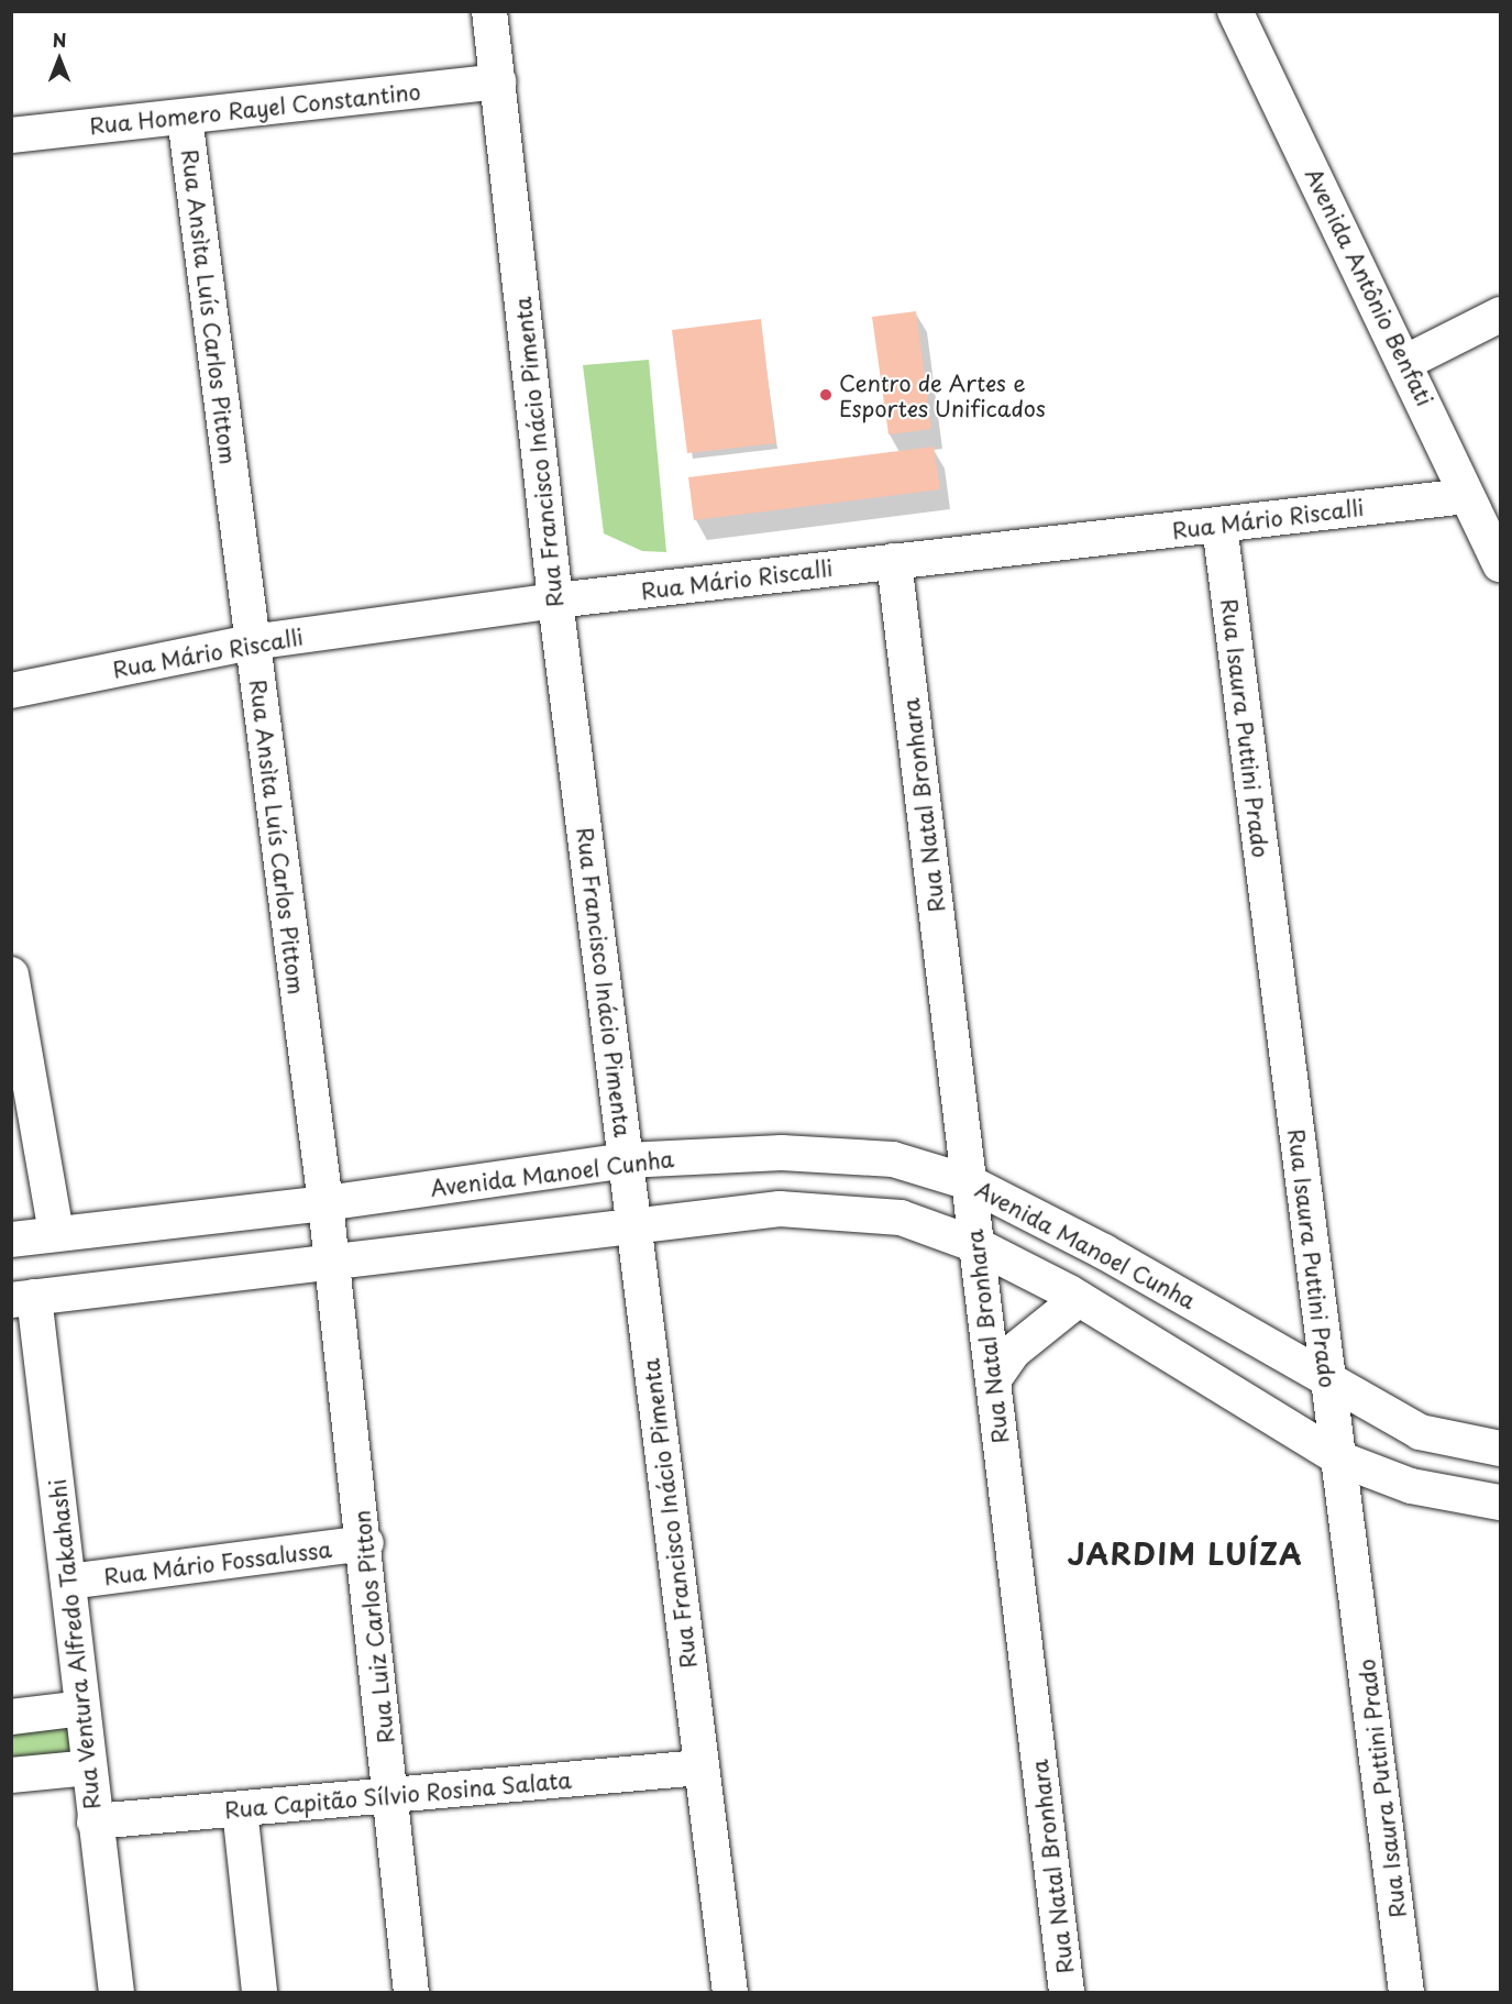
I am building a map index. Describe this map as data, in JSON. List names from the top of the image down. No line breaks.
{"streets":{"street":["Rua Homero Rayel Constantino","Avenida Antônio Benfati","Rua Ansìta Luís Carlos Pittom","Rua Francisco Inácio Pimenta","Rua Mário Riscalli","Rua Isaura Puttini Prado","Rua Natal Bronhara","Avenida Manoel Cunha","Rua Mário Fossalussa","Rua Luiz Carlos Pitton","Rua Ventura Alfredo Takahashi","Rua Capitão Sílvio Rosina Salata"]},"crossings":[["Rua Homero Rayel Constantino","Rua Ansìta Luís Carlos Pittom"],["Rua Homero Rayel Constantino","Rua Francisco Inácio Pimenta"],["Avenida Antônio Benfati","Rua Mário Riscalli"],["Rua Ansìta Luís Carlos Pittom","Rua Mário Riscalli"],["Rua Ansìta Luís Carlos Pittom","Avenida Manoel Cunha"],["Rua Ansìta Luís Carlos Pittom","Rua Luiz Carlos Pitton"],["Rua Francisco Inácio Pimenta","Rua Mário Riscalli"],["Rua Francisco Inácio Pimenta","Avenida Manoel Cunha"],["Rua Francisco Inácio Pimenta","Rua Capitão Sílvio Rosina Salata"],["Rua Mário Riscalli","Rua Isaura Puttini Prado"],["Rua Mário Riscalli","Rua Natal Bronhara"],["Rua Isaura Puttini Prado","Avenida Manoel Cunha"],["Rua Natal Bronhara","Avenida Manoel Cunha"],["Rua Mário Fossalussa","Rua Luiz Carlos Pitton"],["Rua Mário Fossalussa","Rua Ventura Alfredo Takahashi"],["Rua Luiz Carlos Pitton","Rua Capitão Sílvio Rosina Salata"],["Rua Ventura Alfredo Takahashi","Rua Capitão Sílvio Rosina Salata"]],"districts":["JARDIM LUÍZA"],"places":["Centro de Artes e Esportes Unificados"],"north":"top"}
